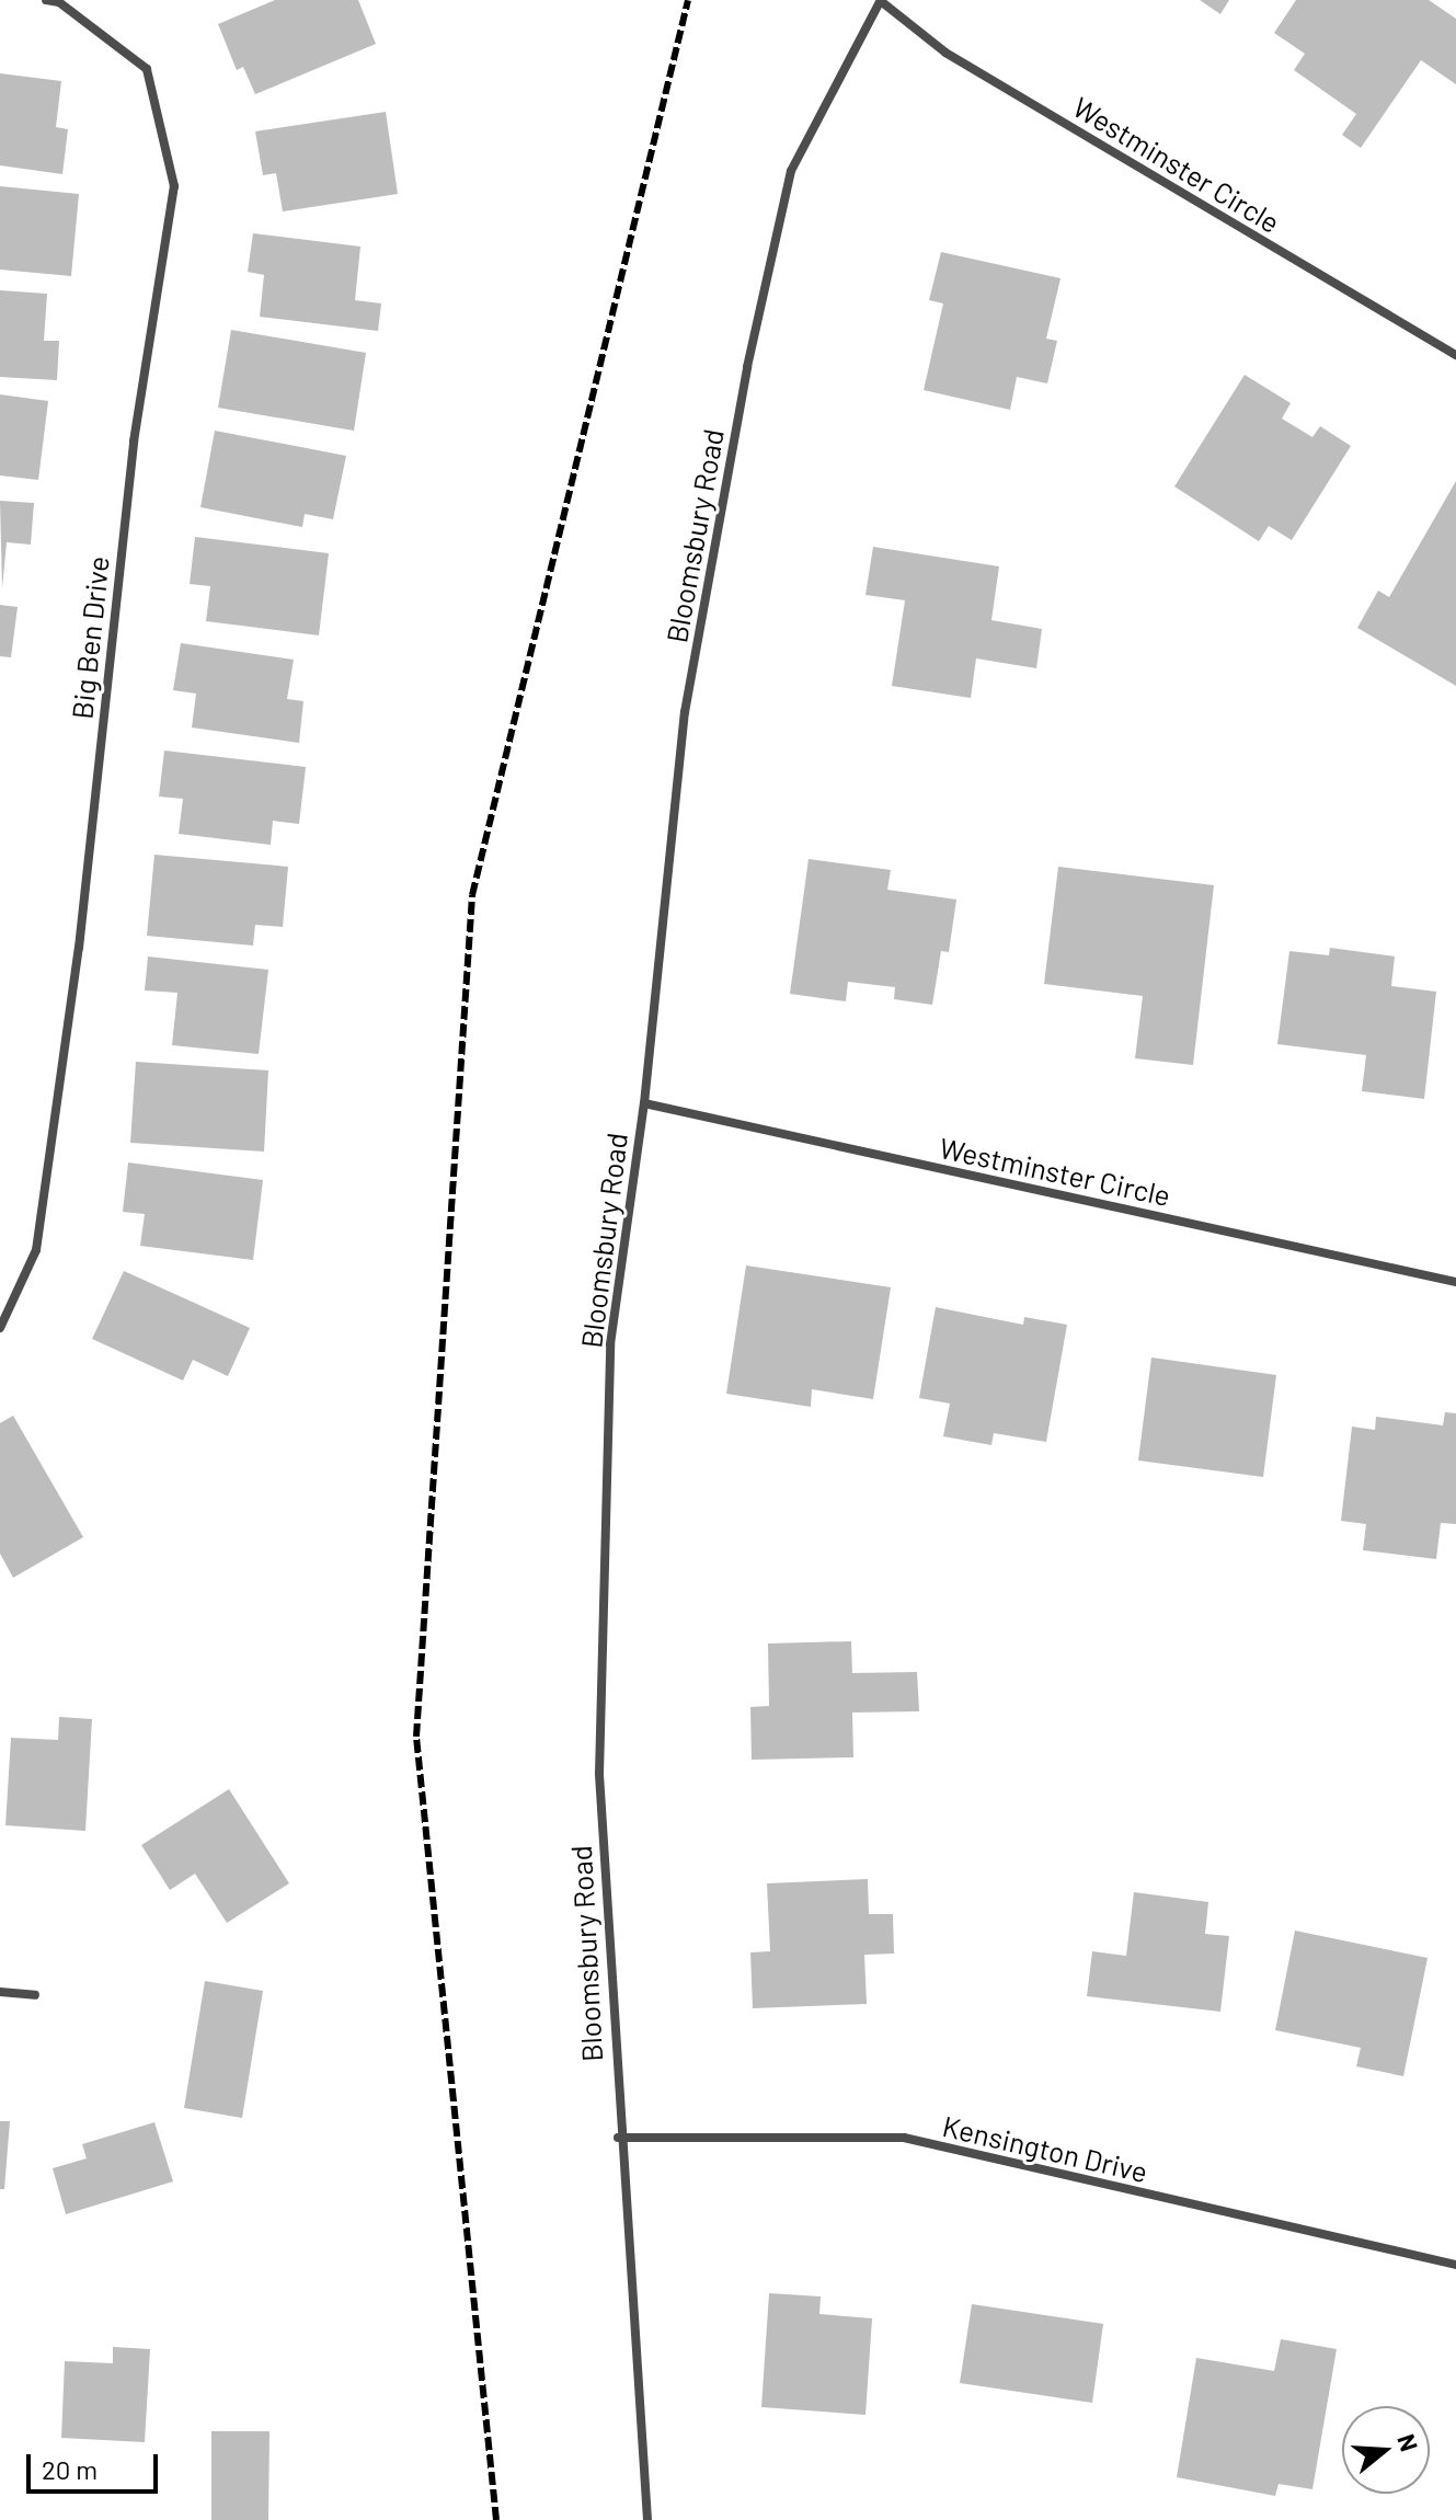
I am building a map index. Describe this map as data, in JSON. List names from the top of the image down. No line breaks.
{"streets":{"street":["Westminster Circle","Bloomsbury Road","Big Ben Drive","Kensington Drive"]},"crossings":[["Westminster Circle","Bloomsbury Road"],["Bloomsbury Road","Kensington Drive"]],"scale_bar":"20 m","north":"right"}
